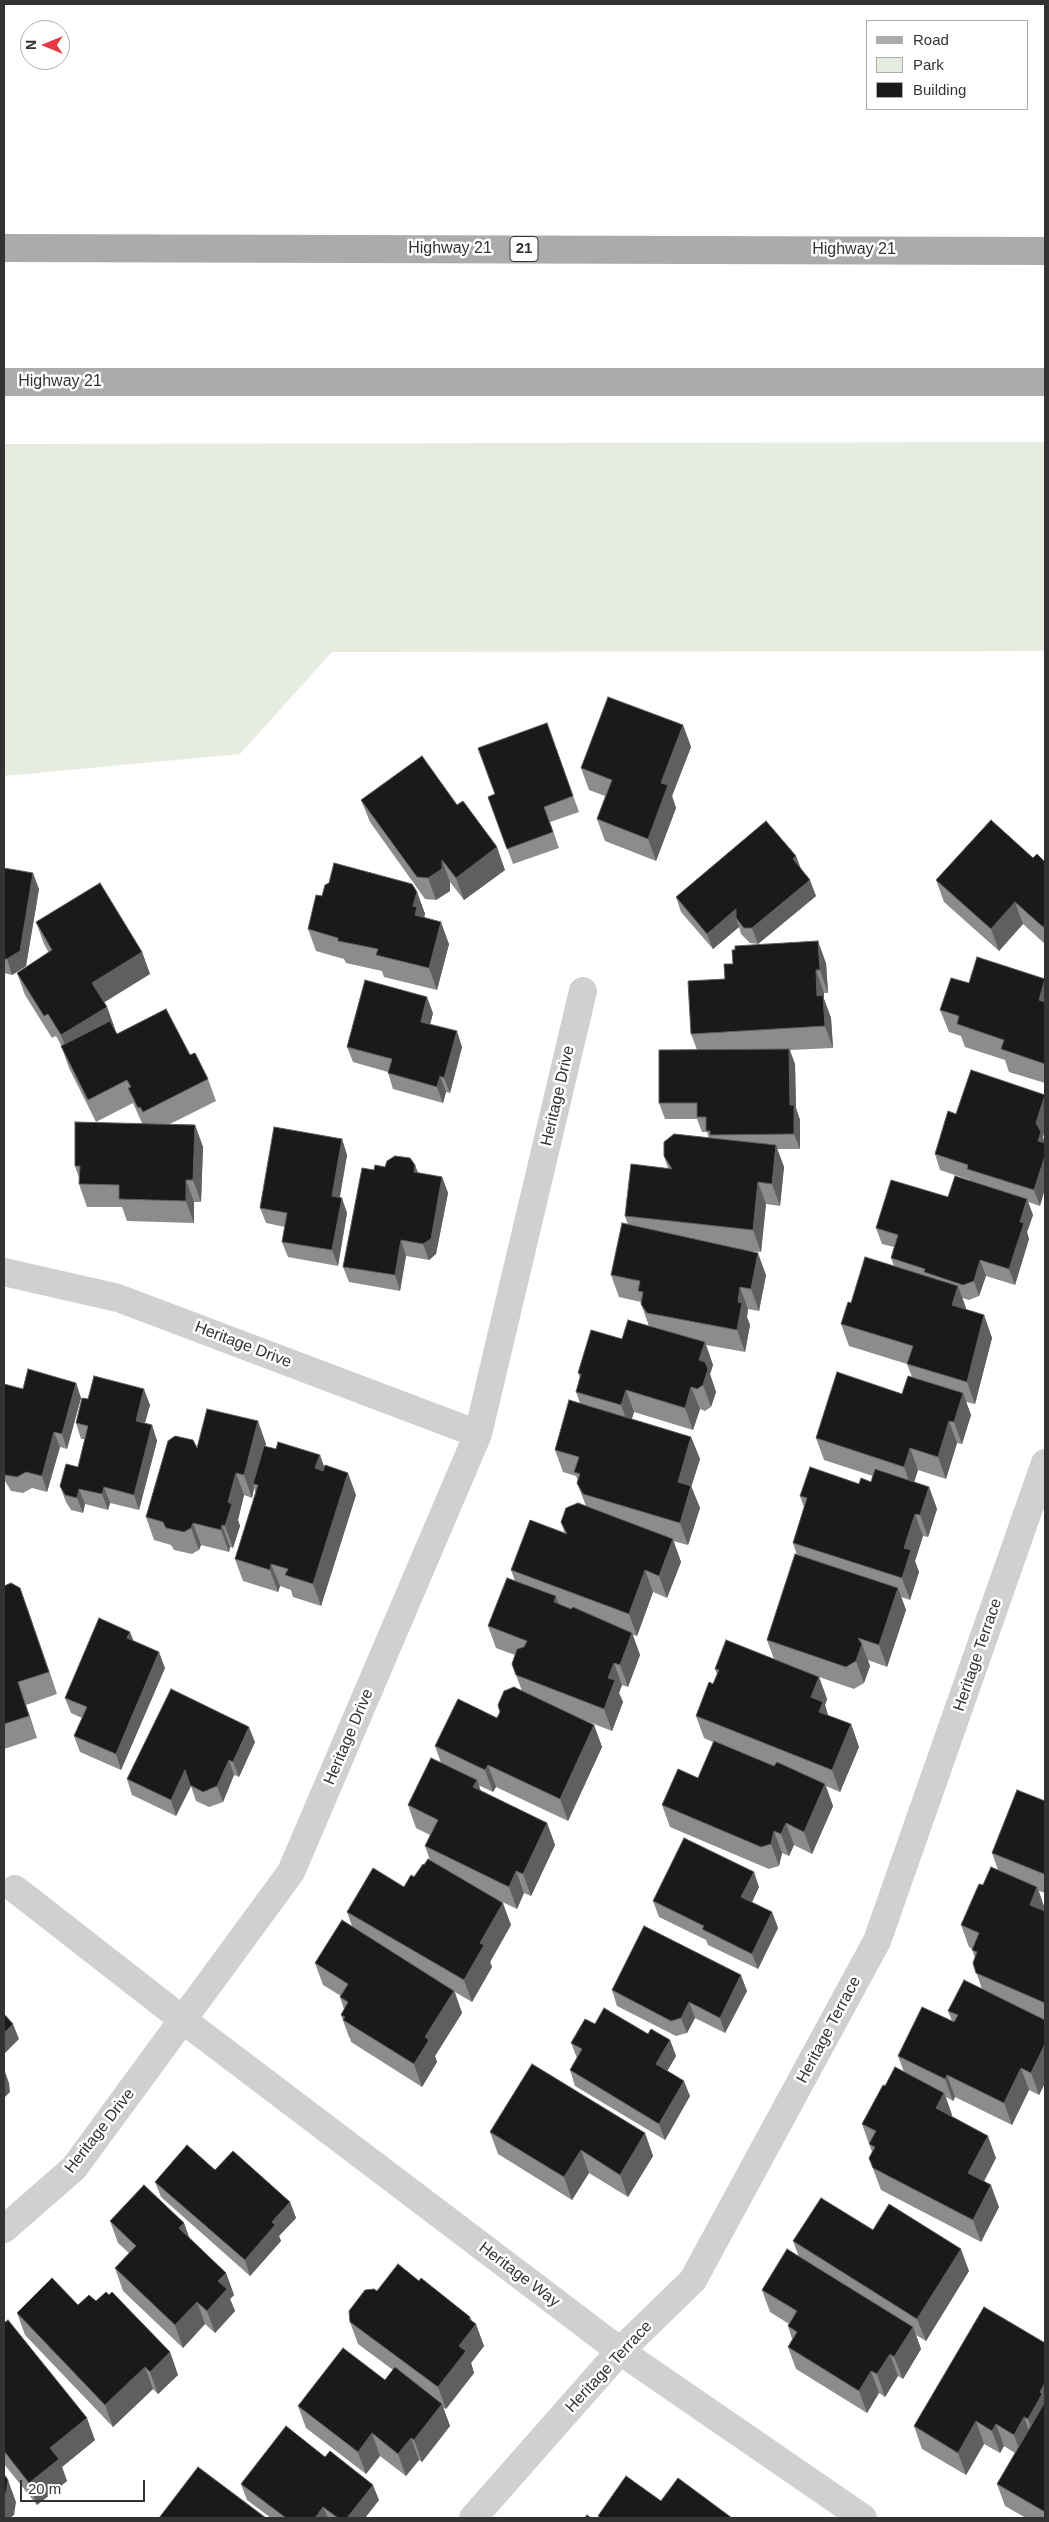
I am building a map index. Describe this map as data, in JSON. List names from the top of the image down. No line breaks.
{"streets":{"main road":["Highway 21","21"],"street":["Heritage Drive","Heritage Terrace","Heritage Way"]},"crossings":[["Heritage Drive","Heritage Way"],["Heritage Terrace","Heritage Way"]],"legend":["Road","Park","Building"],"scale_bar":"20 m","north":"left"}
